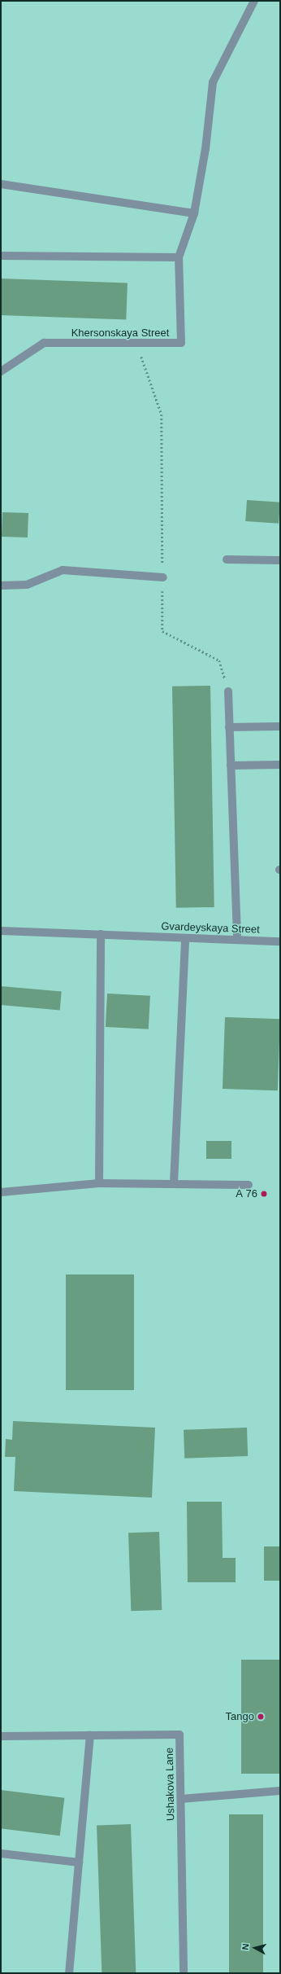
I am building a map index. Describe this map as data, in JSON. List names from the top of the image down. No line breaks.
{"streets":{"street":["Khersonskaya Street","Gvardeyskaya Street","Ushakova Lane"]},"places":["А 76","Tango"],"north":"left"}
